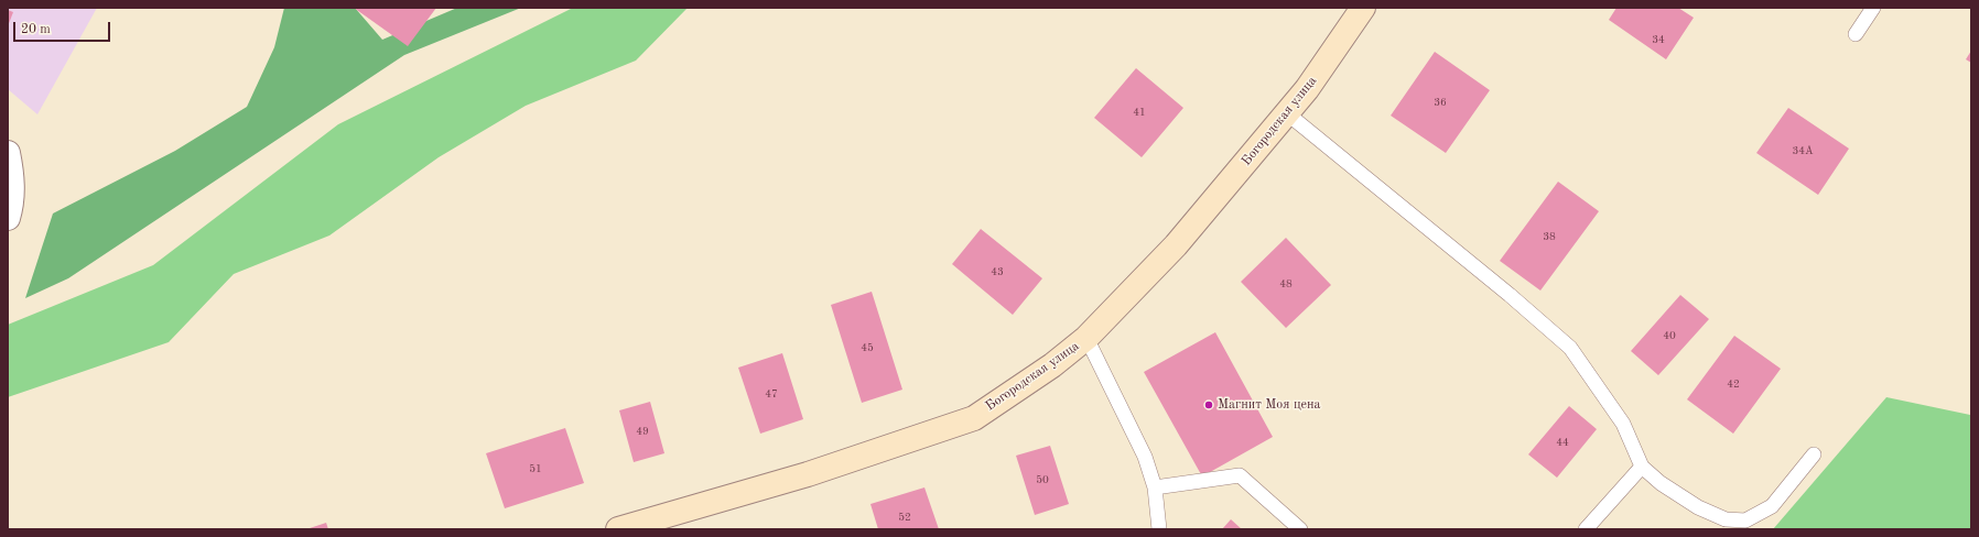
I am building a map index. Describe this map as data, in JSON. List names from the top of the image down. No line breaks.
{"streets":{"street":["Богородская улица"]},"places":["Магнит Моя цена"],"house_numbers":["34","36","41","34А","38","43","48","40","45","42","47","49","44","51","50","52"],"scale_bar":"20 m"}
